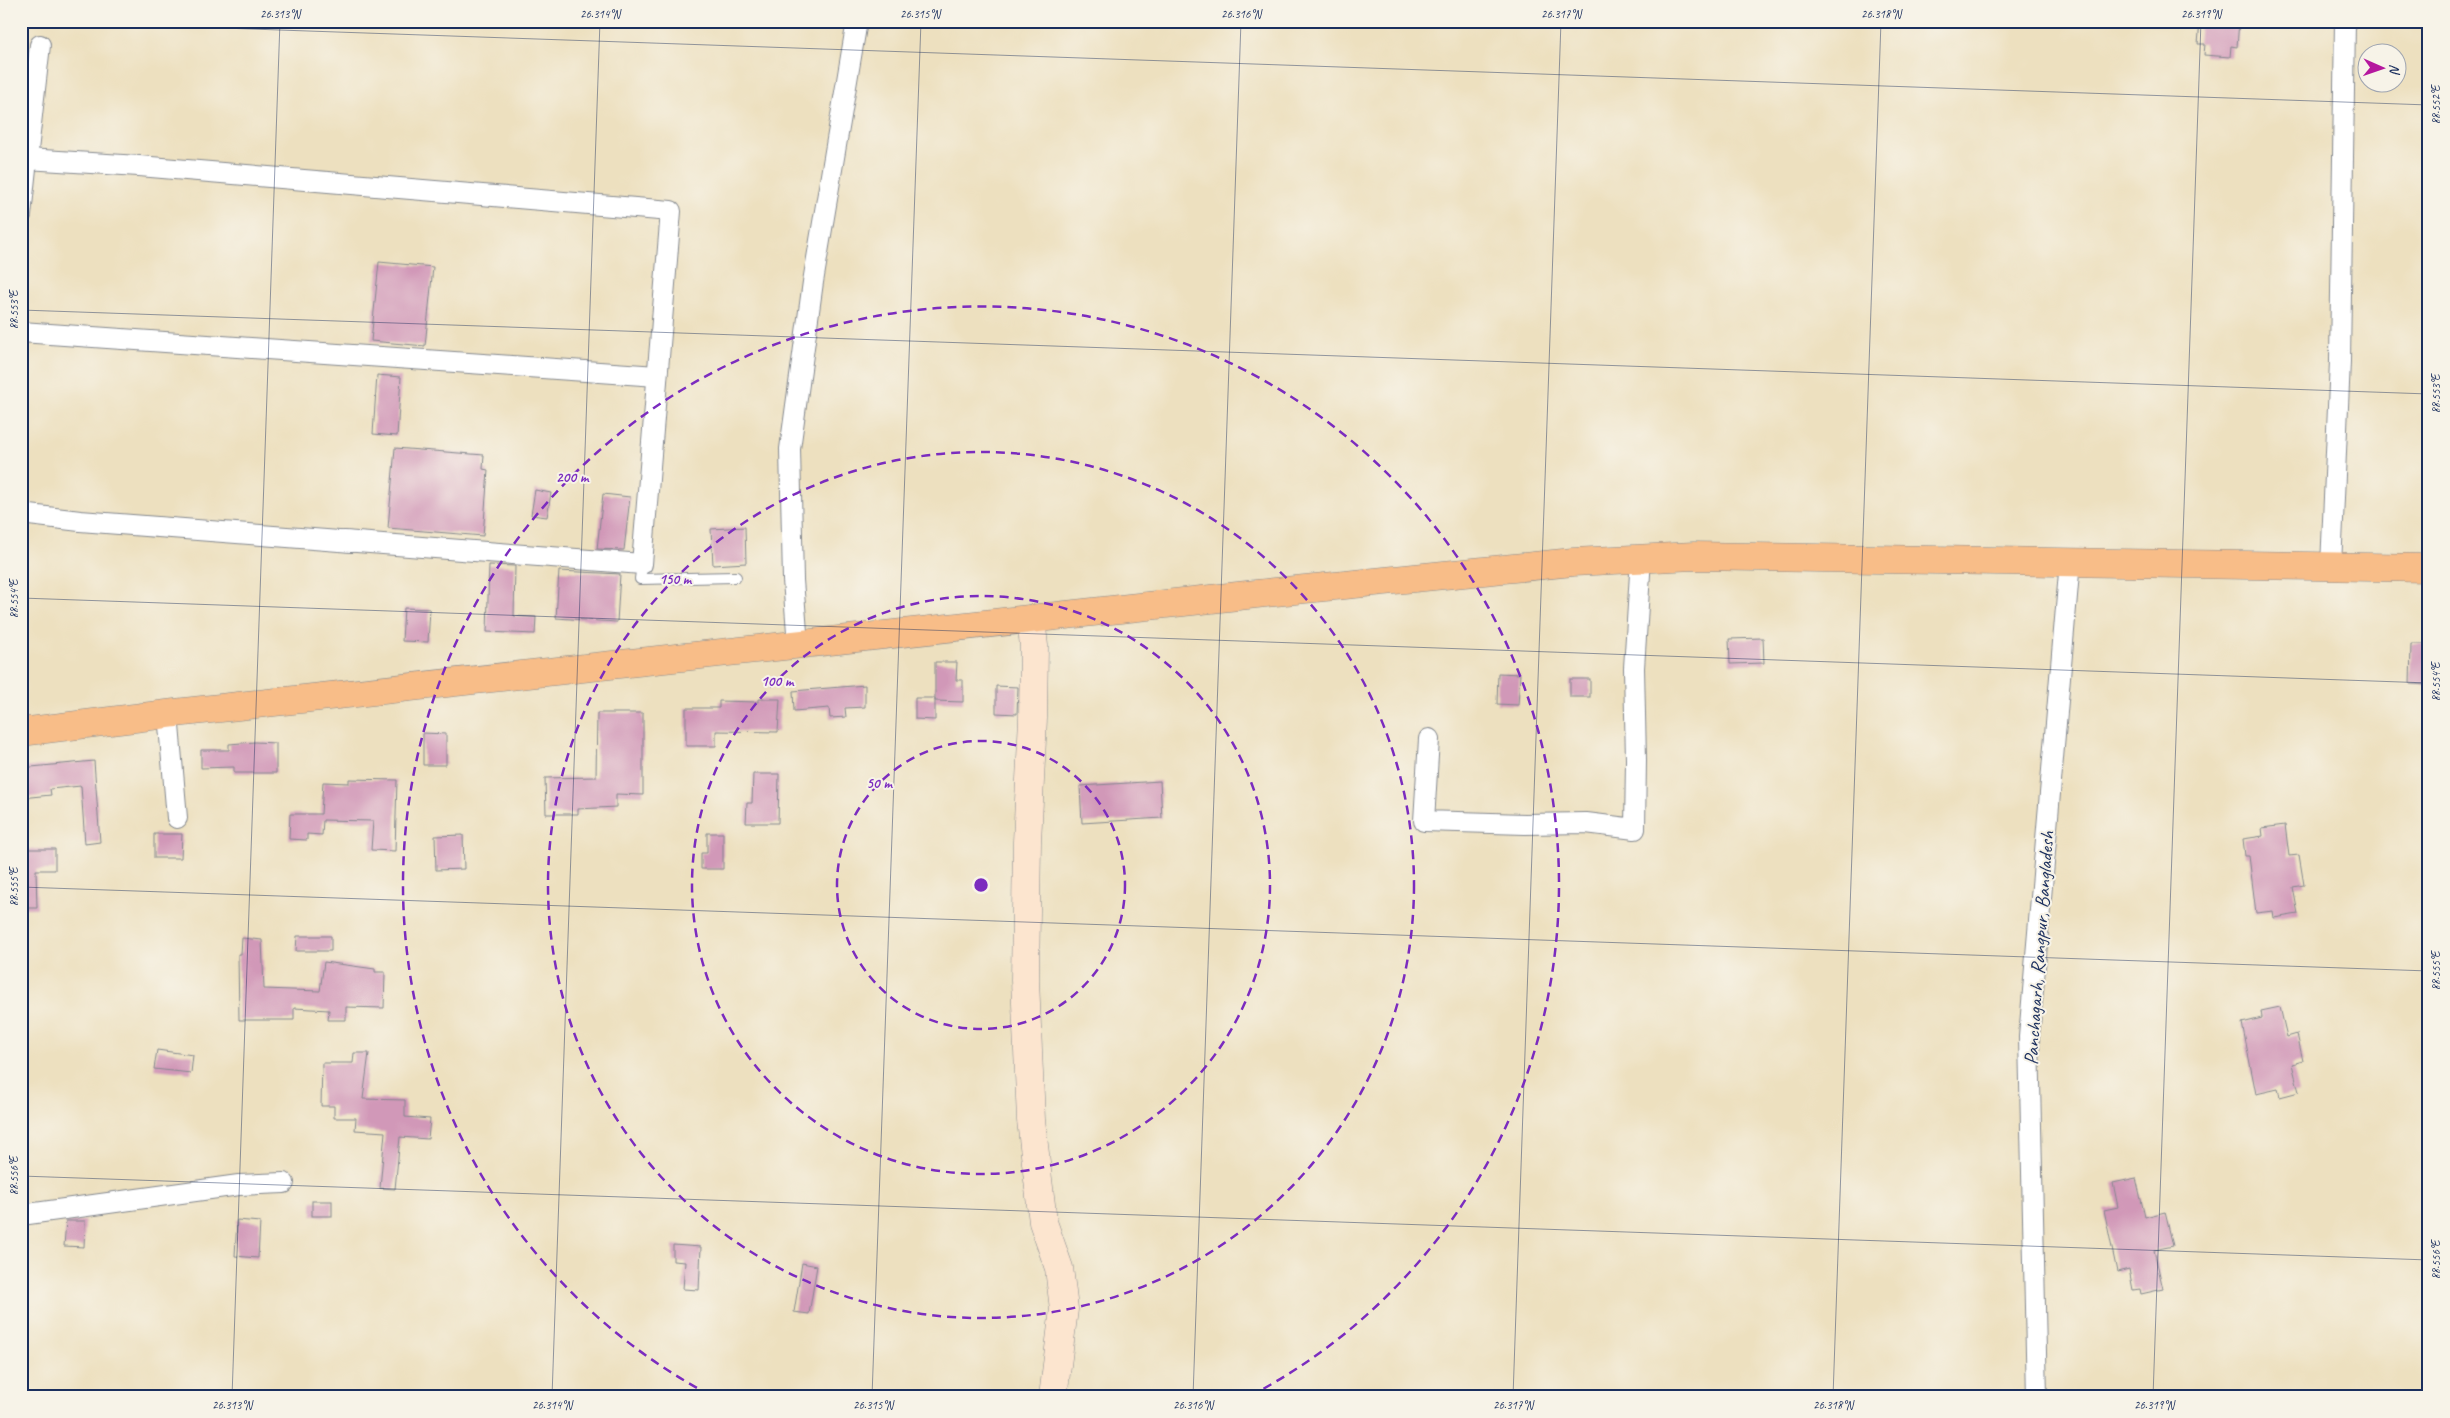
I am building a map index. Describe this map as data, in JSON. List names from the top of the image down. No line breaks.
{"streets":{"street":["Panchagarh, Rangpur, Bangladesh"]},"north":"right","coordinates":["26.313°N","26.314°N","26.315°N","26.316°N","26.317°N","26.318°N","26.319°N","88.552°E","88.553°E","88.554°E","88.555°E","88.556°E"],"rings":["200 m","150 m","100 m","50 m"]}
